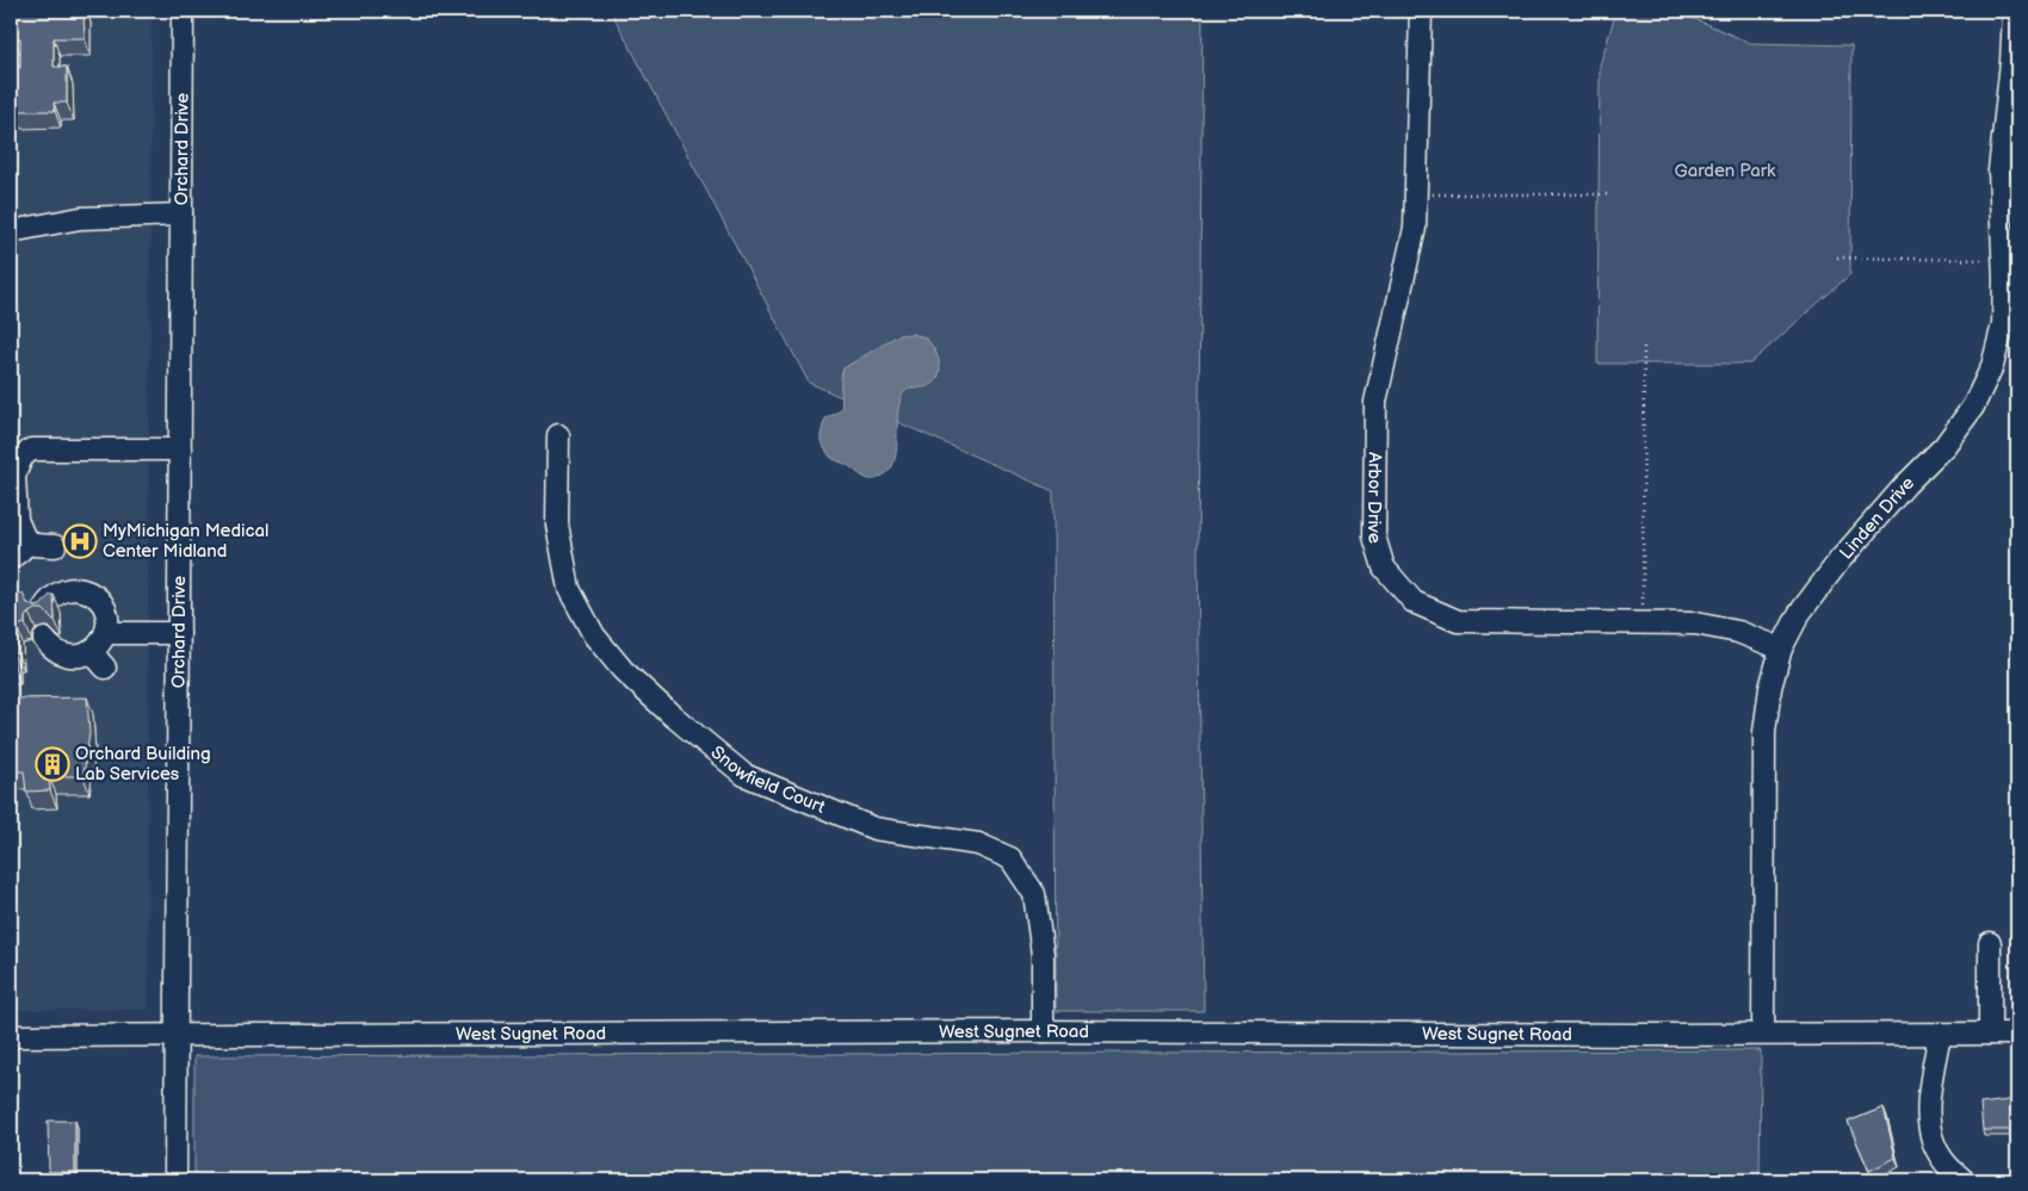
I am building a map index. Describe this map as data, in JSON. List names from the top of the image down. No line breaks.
{"streets":{"street":["Orchard Drive","Arbor Drive","Linden Drive","Snowfield Court","West Sugnet Road"]},"crossings":[["Orchard Drive","West Sugnet Road"],["Arbor Drive","Linden Drive"],["Linden Drive","West Sugnet Road"],["Snowfield Court","West Sugnet Road"]],"parks":["Garden Park"],"places":{"hospital":["MyMichigan Medical Center Midland"],"building":["Orchard Building Lab Services"]}}
